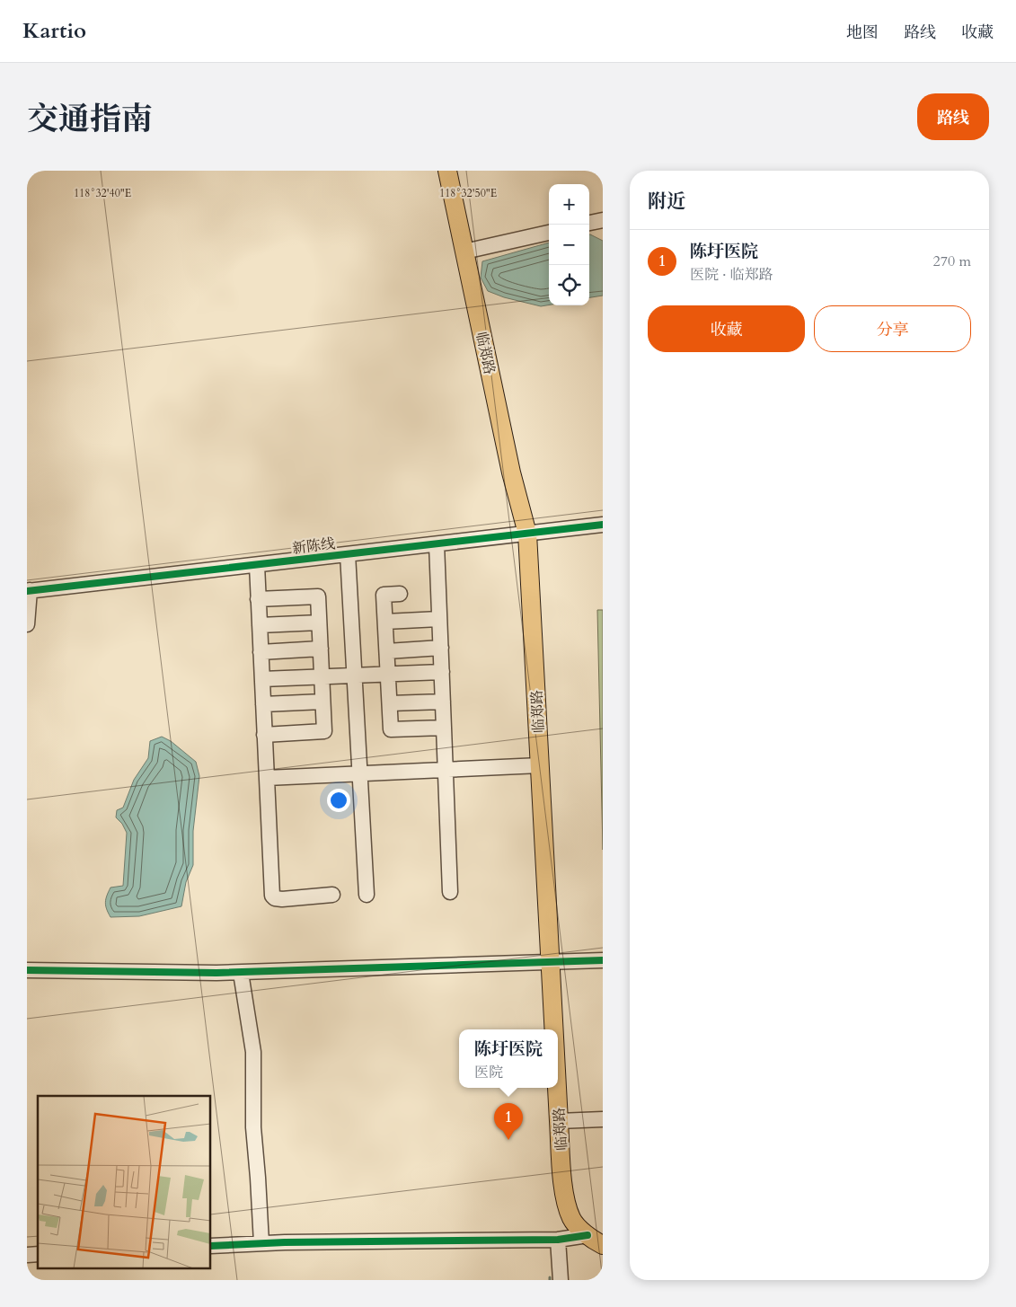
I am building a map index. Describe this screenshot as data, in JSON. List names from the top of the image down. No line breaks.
{"streets":{"main road":["临郑路"],"street":["新陈线"]},"crossings":[["临郑路","新陈线"]],"page":{"header":"Kartio","nav":["地图","路线","收藏"],"title":"交通指南","buttons":["路线",["收藏","分享"]],"heading":"附近","map_buttons":["+","−"],"list":[{"mark":"1","name":"陈圩医院","note":"医院 · 临郑路","value":"270 m"}],"popup":["陈圩医院","医院"],"pins":"1"},"coordinates":["118°32'40\"E","118°32'50\"E"]}
